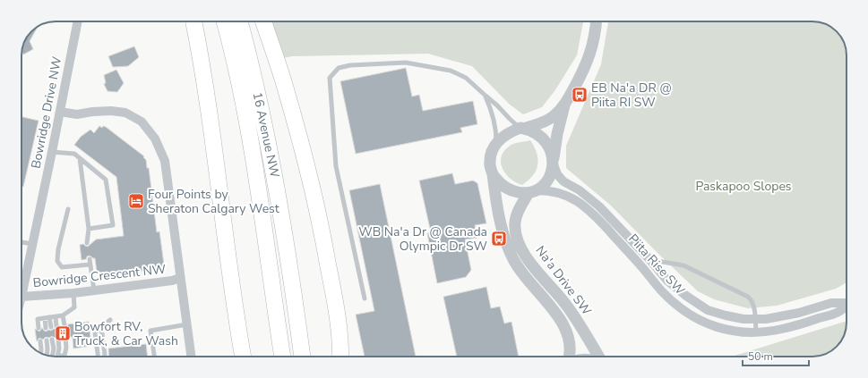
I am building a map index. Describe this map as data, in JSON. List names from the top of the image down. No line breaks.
{"streets":{"highway":["16 Avenue NW"],"street":["Bowridge Drive NW","Piita Rise SW","Bowridge Crescent NW","Na'a Drive SW"]},"crossings":[["Bowridge Drive NW","Bowridge Crescent NW"],["Piita Rise SW","Na'a Drive SW"]],"parks":["Paskapoo Slopes"],"places":{"bus stop":["EB Na'a DR @ Piita RI SW","WB Na'a Dr @ Canada Olympic Dr SW"],"hotel":["Four Points by Sheraton Calgary West"],"building":["Bowfort RV, Truck, & Car Wash"]},"scale_bar":"50 m"}
